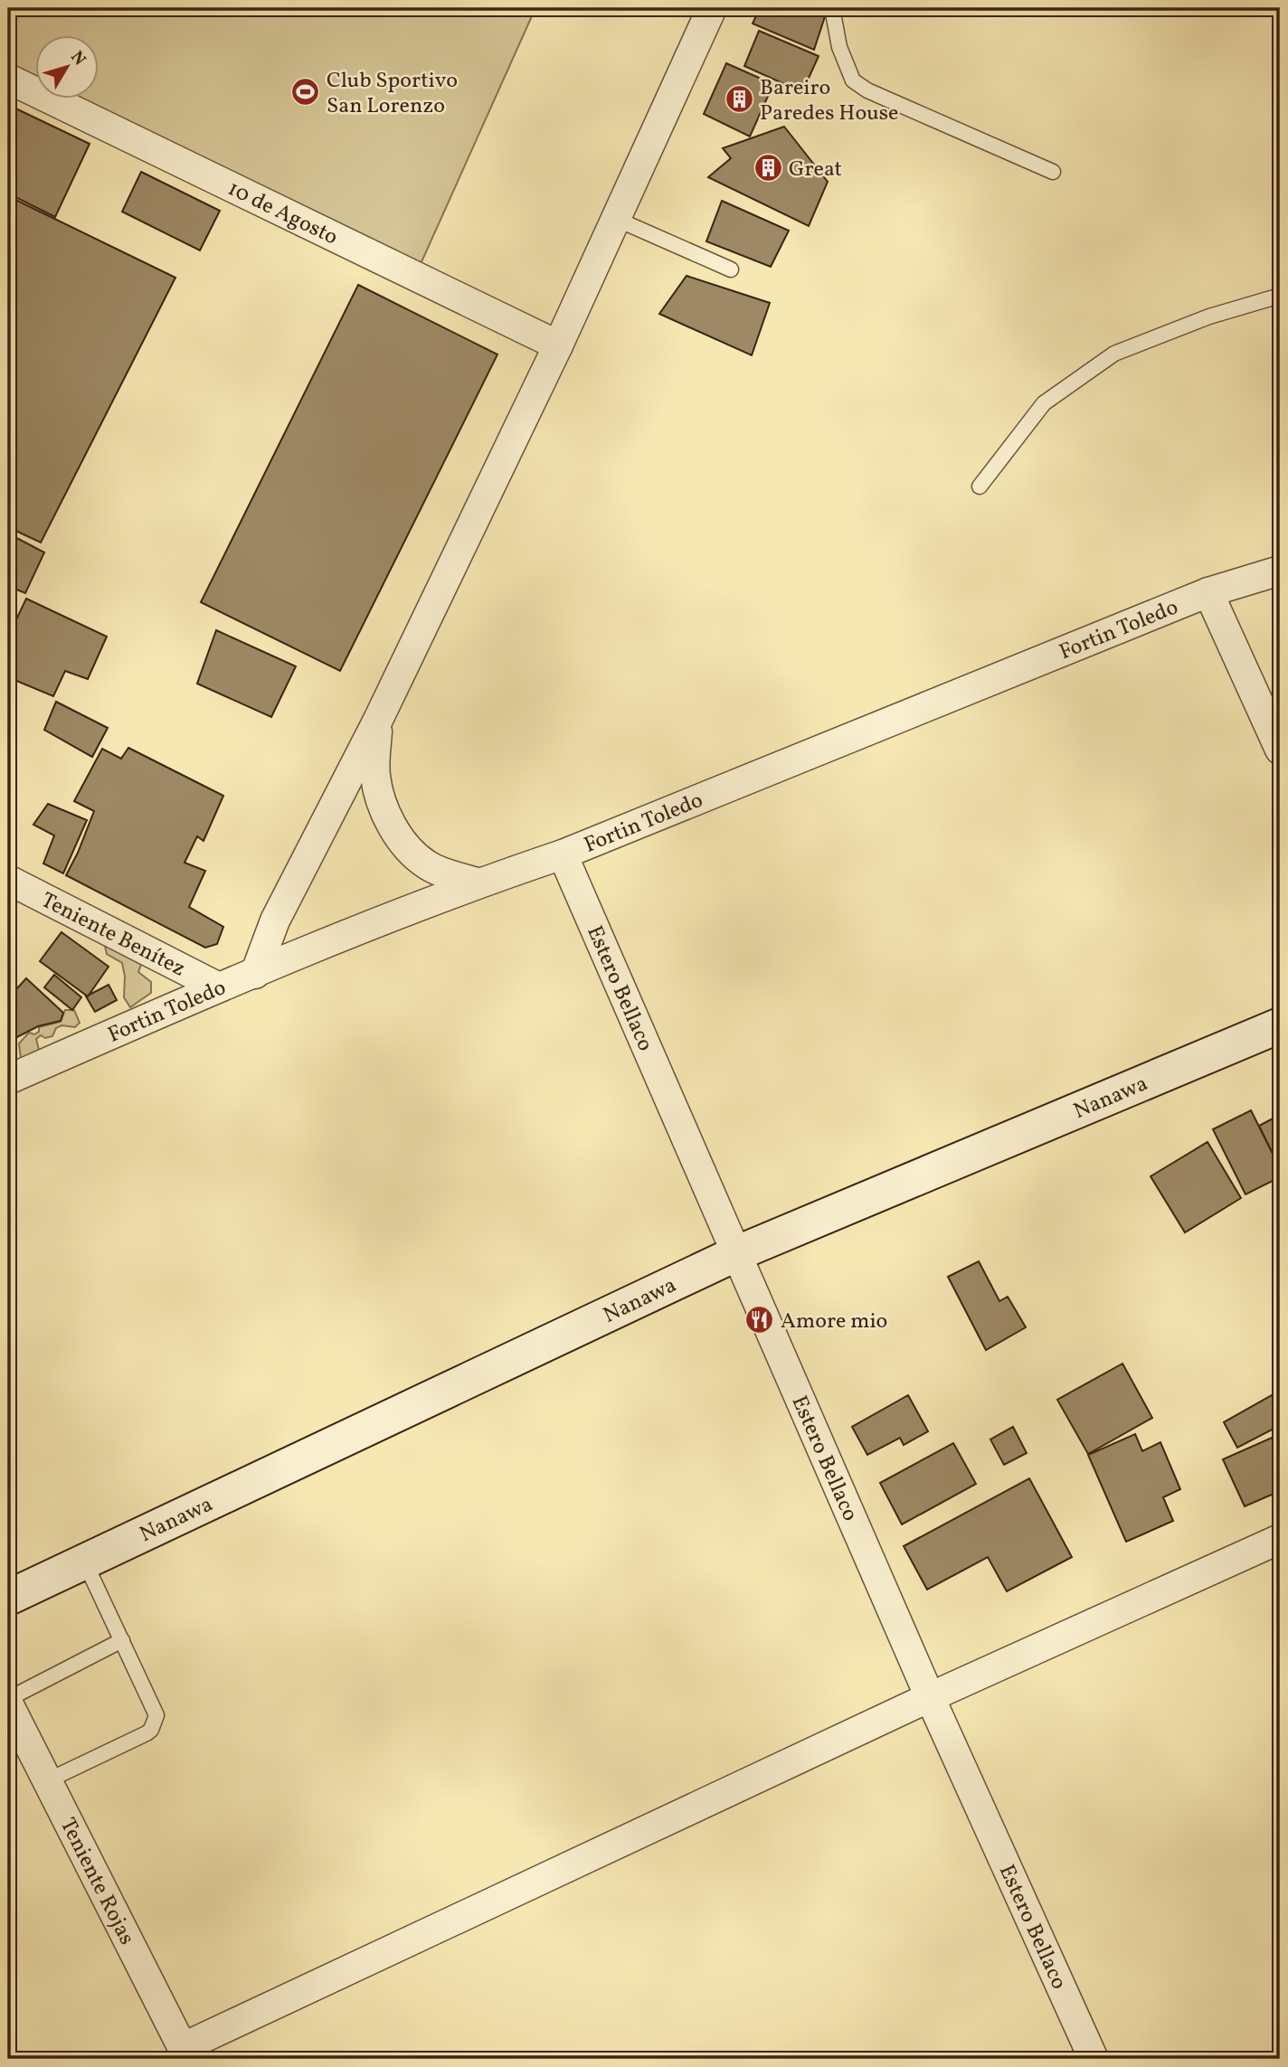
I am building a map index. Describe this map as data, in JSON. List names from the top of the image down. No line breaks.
{"streets":{"street":["10 de Agosto","Fortin Toledo","Teniente Benítez","Estero Bellaco","Nanawa","Teniente Rojas"]},"crossings":[["Fortin Toledo","Teniente Benítez"],["Fortin Toledo","Estero Bellaco"],["Estero Bellaco","Nanawa"]],"places":{"sports":["Club Sportivo San Lorenzo"],"building":["Bareiro Paredes House","Great"],"restaurant":["Amore mio"]},"north":"top right"}
